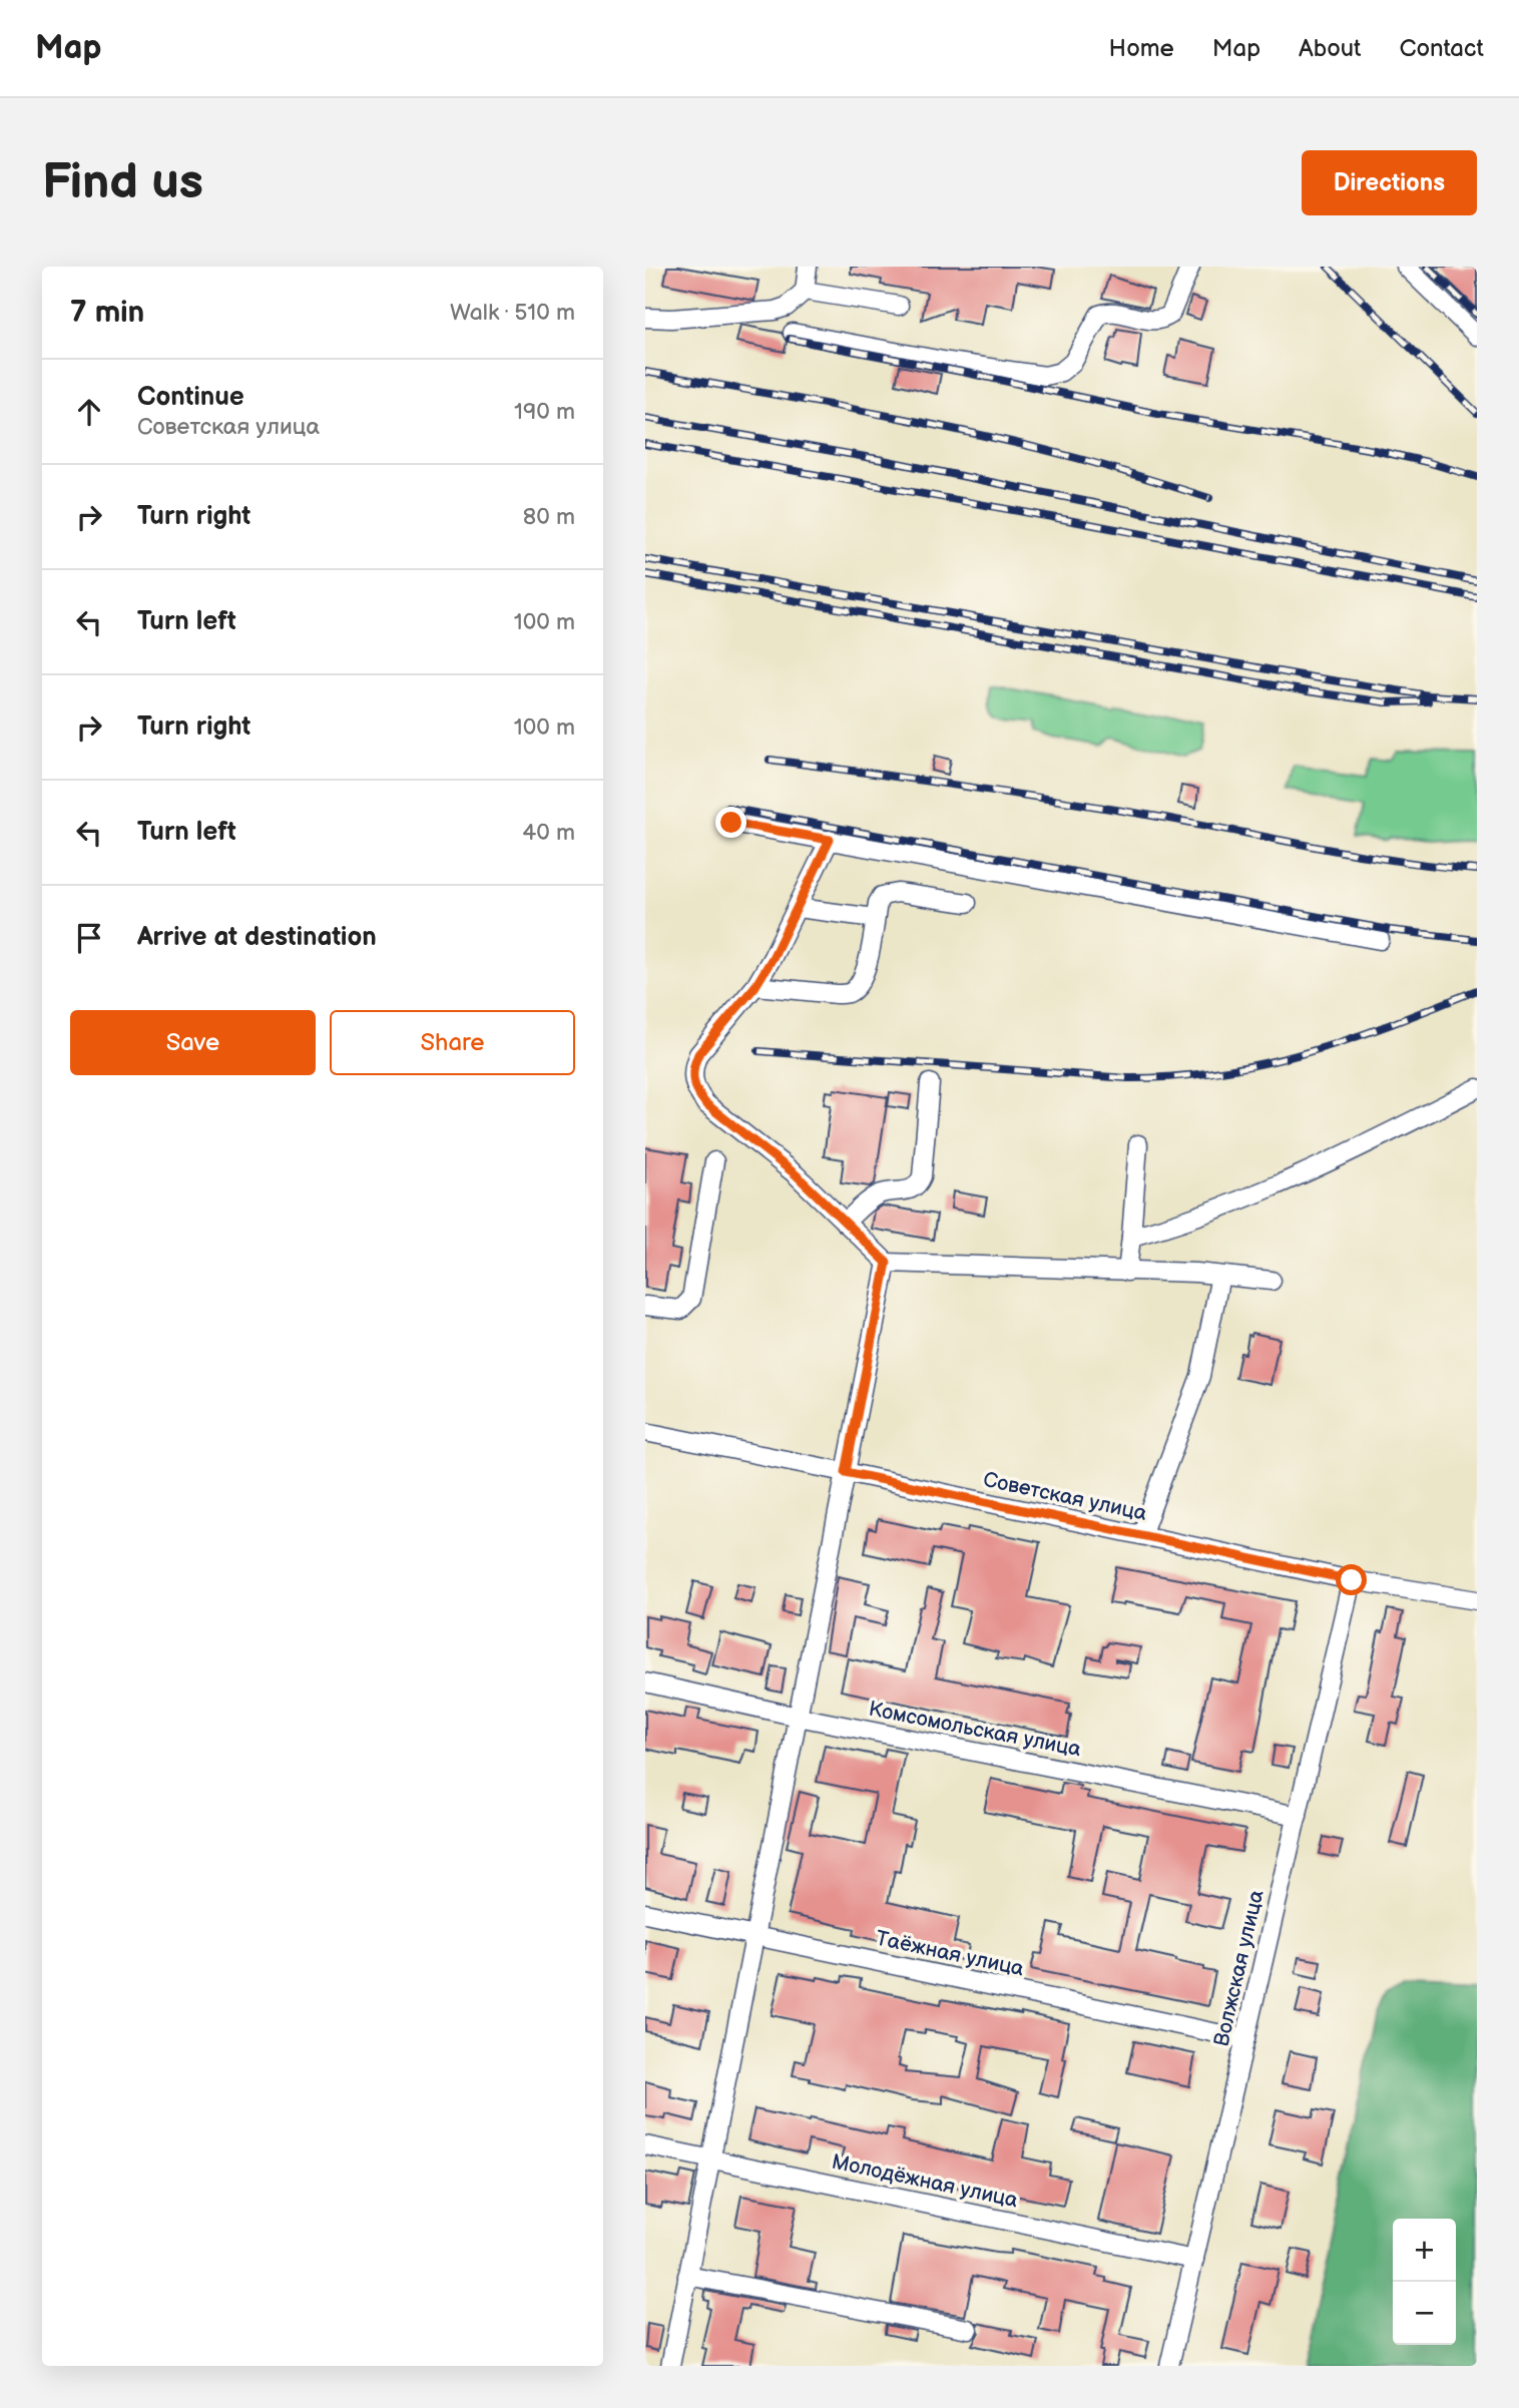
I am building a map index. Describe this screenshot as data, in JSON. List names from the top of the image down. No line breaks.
{"streets":{"street":["Советская улица","Комсомольская улица","Таёжная улица","Волжская улица","Молодёжная улица"]},"crossings":[["Советская улица","Волжская улица"],["Комсомольская улица","Волжская улица"],["Таёжная улица","Волжская улица"],["Волжская улица","Молодёжная улица"]],"page":{"header":"Map","nav":["Home","Map","About","Contact"],"buttons":["Directions",["Save","Share"]],"title":"Find us","heading":["7 min","Walk · 510 m"],"list":[["Continue","Советская улица","190 m"],["Turn right","80 m"],["Turn left","100 m"],["Turn right","100 m"],["Turn left","40 m"],"Arrive at destination"],"map_buttons":["+","−"]}}
